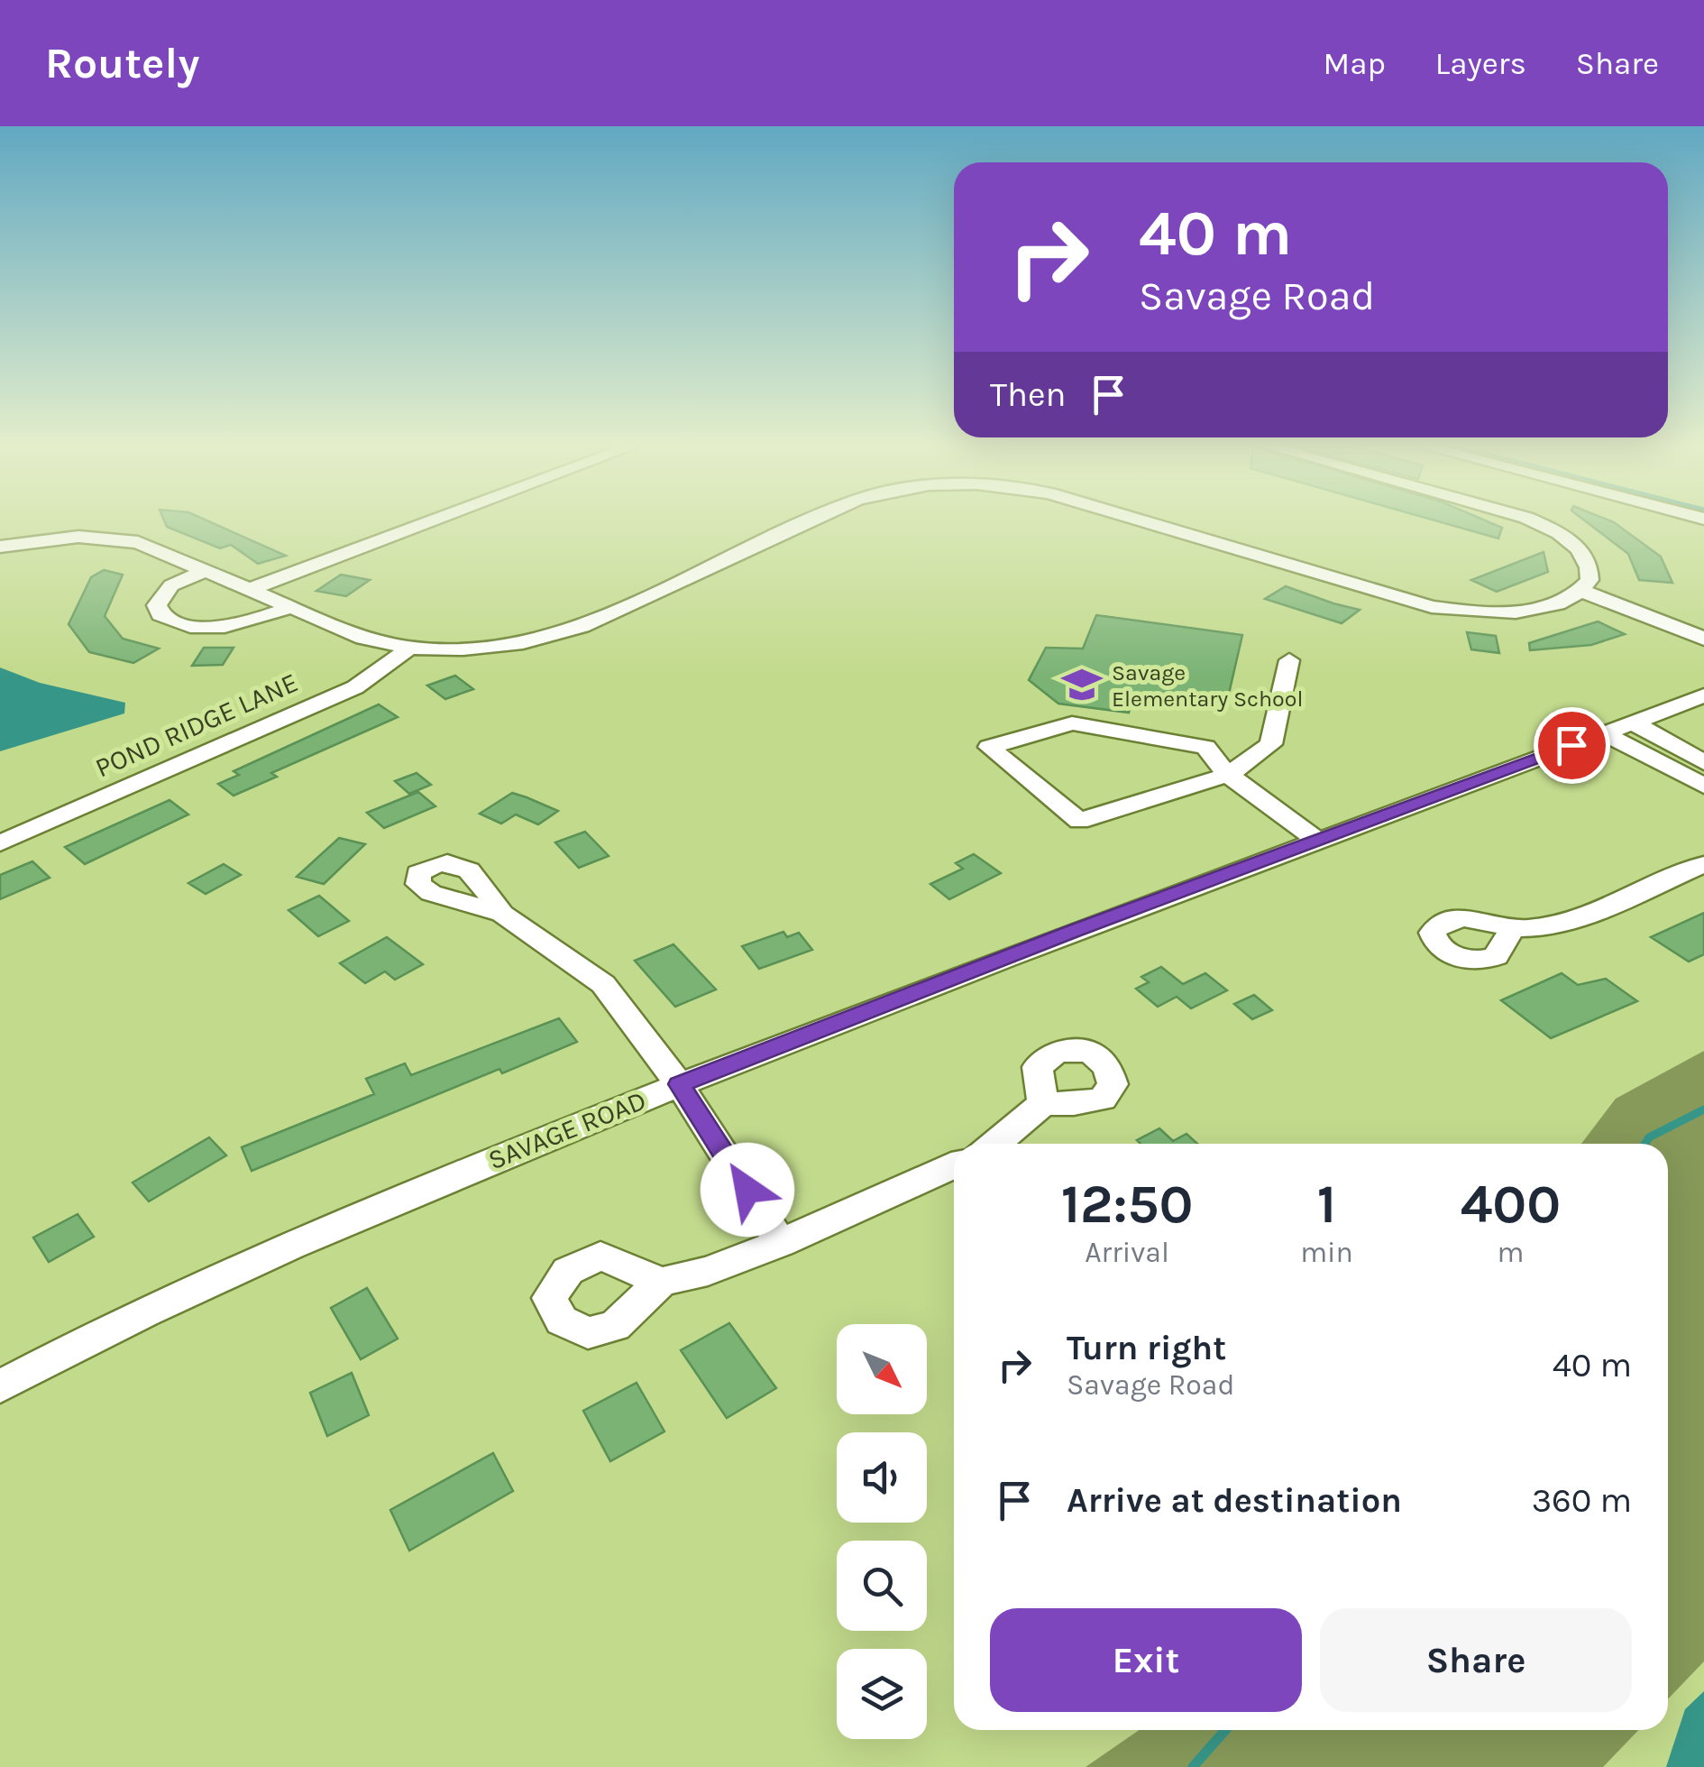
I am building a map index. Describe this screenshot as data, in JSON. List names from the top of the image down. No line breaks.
{"streets":{"street":["POND RIDGE LANE","SAVAGE ROAD"]},"places":{"school or university":["Savage Elementary School"]},"north":"bottom right","page":{"header":"Routely","nav":["Map","Layers","Share"],"turn":["40 m","Savage Road"],"then":"Then","eta":["12:50","Arrival","1","min","400","m"],"list":[{"name":"Turn right","note":"Savage Road","value":"40 m"},{"name":"Arrive at destination","value":"360 m"}],"buttons":["Exit","Share"]}}
